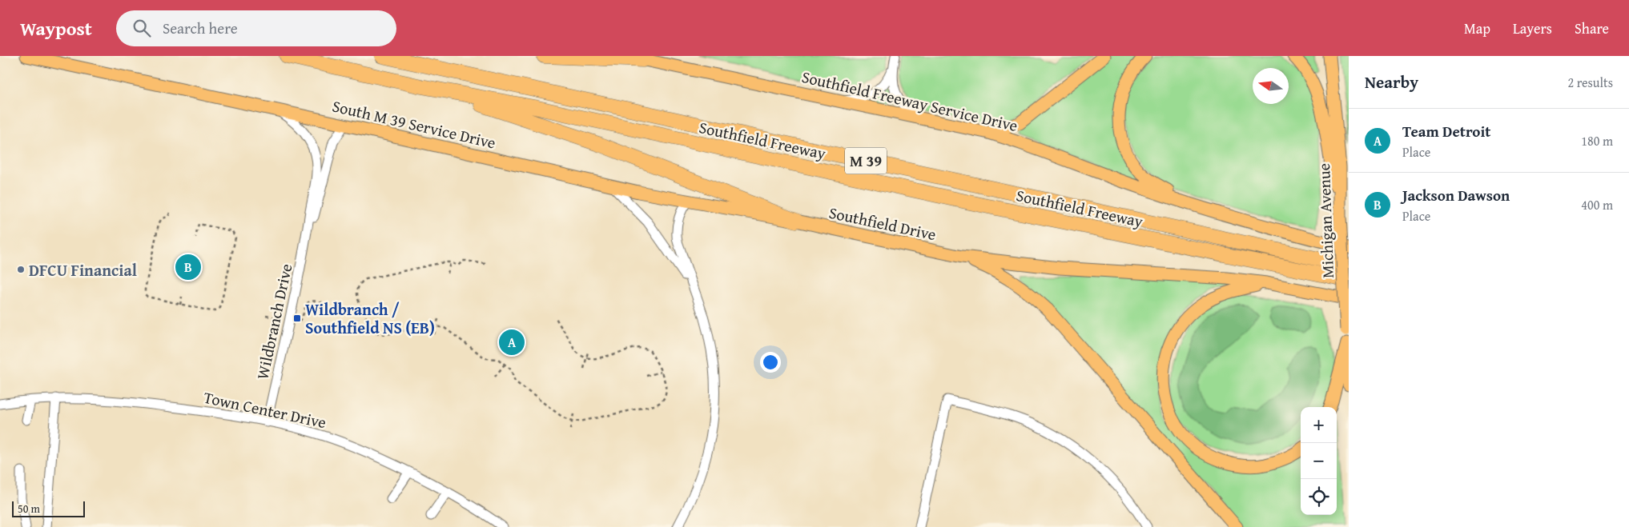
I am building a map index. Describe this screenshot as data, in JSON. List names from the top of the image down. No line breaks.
{"streets":{"highway":["Southfield Freeway","M 39"],"main road":["Southfield Freeway Service Drive","South M 39 Service Drive","Michigan Avenue","Southfield Drive"],"street":["Wildbranch Drive","Town Center Drive"]},"crossings":[["South M 39 Service Drive","Southfield Drive"],["South M 39 Service Drive","Wildbranch Drive"],["Wildbranch Drive","Town Center Drive"]],"places":{"other":["DFCU Financial"],"transit":["Wildbranch / Southfield NS (EB)"]},"scale_bar":"50 m","north":"left","page":{"header":"Waypost","search":"Search here","nav":["Map","Layers","Share"],"heading":["Nearby","2 results"],"list":[{"mark":"A","name":"Team Detroit","note":"Place","value":"180 m"},{"mark":"B","name":"Jackson Dawson","note":"Place","value":"400 m"}],"pins":["B","A"],"map_buttons":["+","−"],"scale":"50 m"}}
